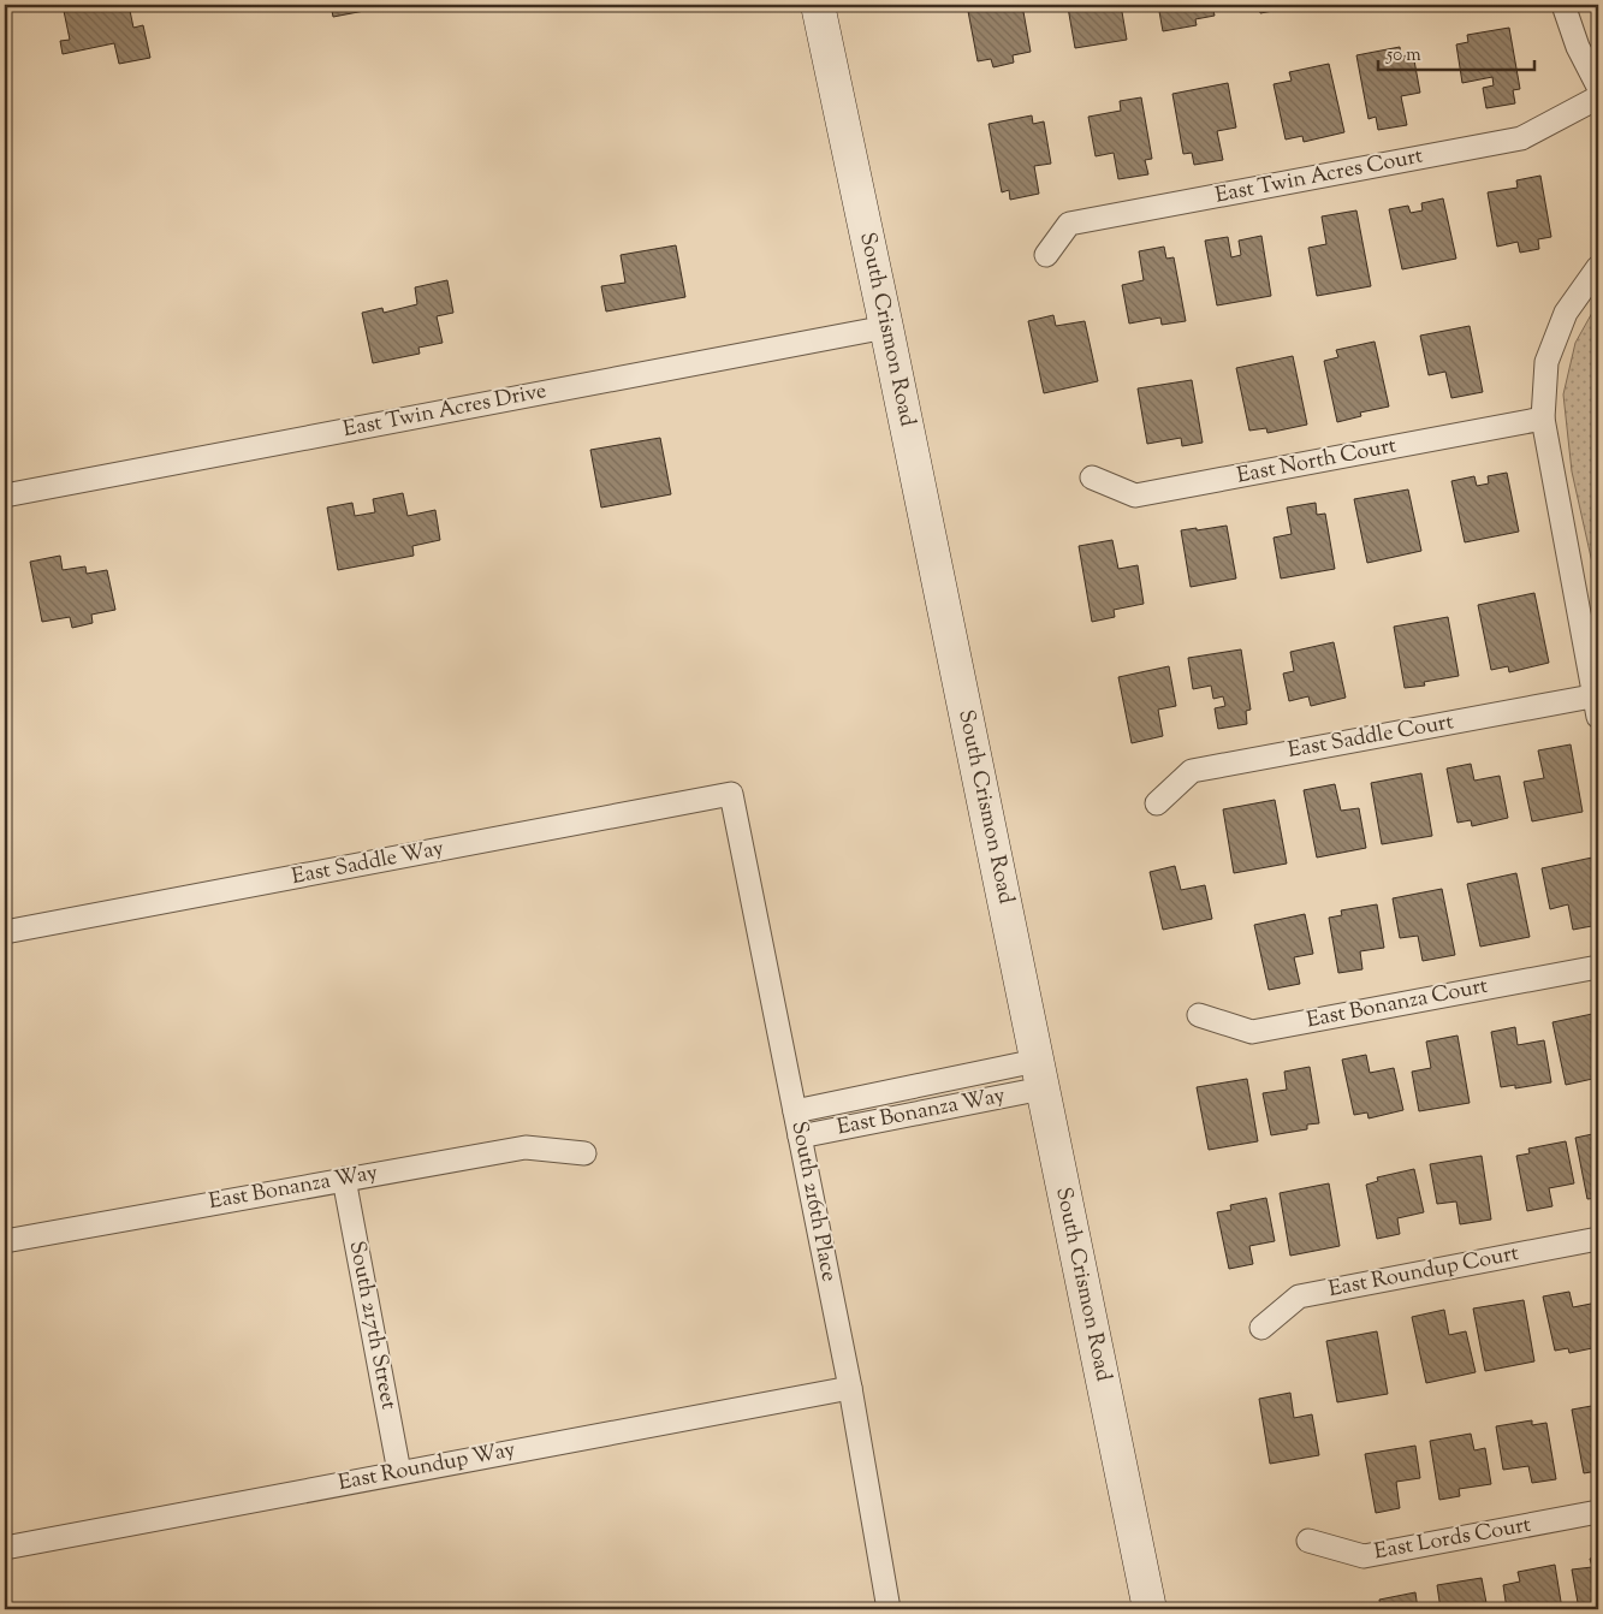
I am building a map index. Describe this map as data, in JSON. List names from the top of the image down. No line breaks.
{"streets":{"street":["East Twin Acres Court","South Crismon Road","East Twin Acres Drive","East North Court","East Saddle Court","East Saddle Way","East Bonanza Court","East Bonanza Way","South 216th Place","East Roundup Court","South 217th Street","East Roundup Way","East Lords Court"]},"crossings":[["South Crismon Road","East Twin Acres Drive"],["South Crismon Road","East Bonanza Way"],["East Saddle Way","South 216th Place"],["East Bonanza Way","South 216th Place"],["East Bonanza Way","South 217th Street"],["South 216th Place","East Roundup Way"],["South 217th Street","East Roundup Way"]],"scale_bar":"50 m"}
